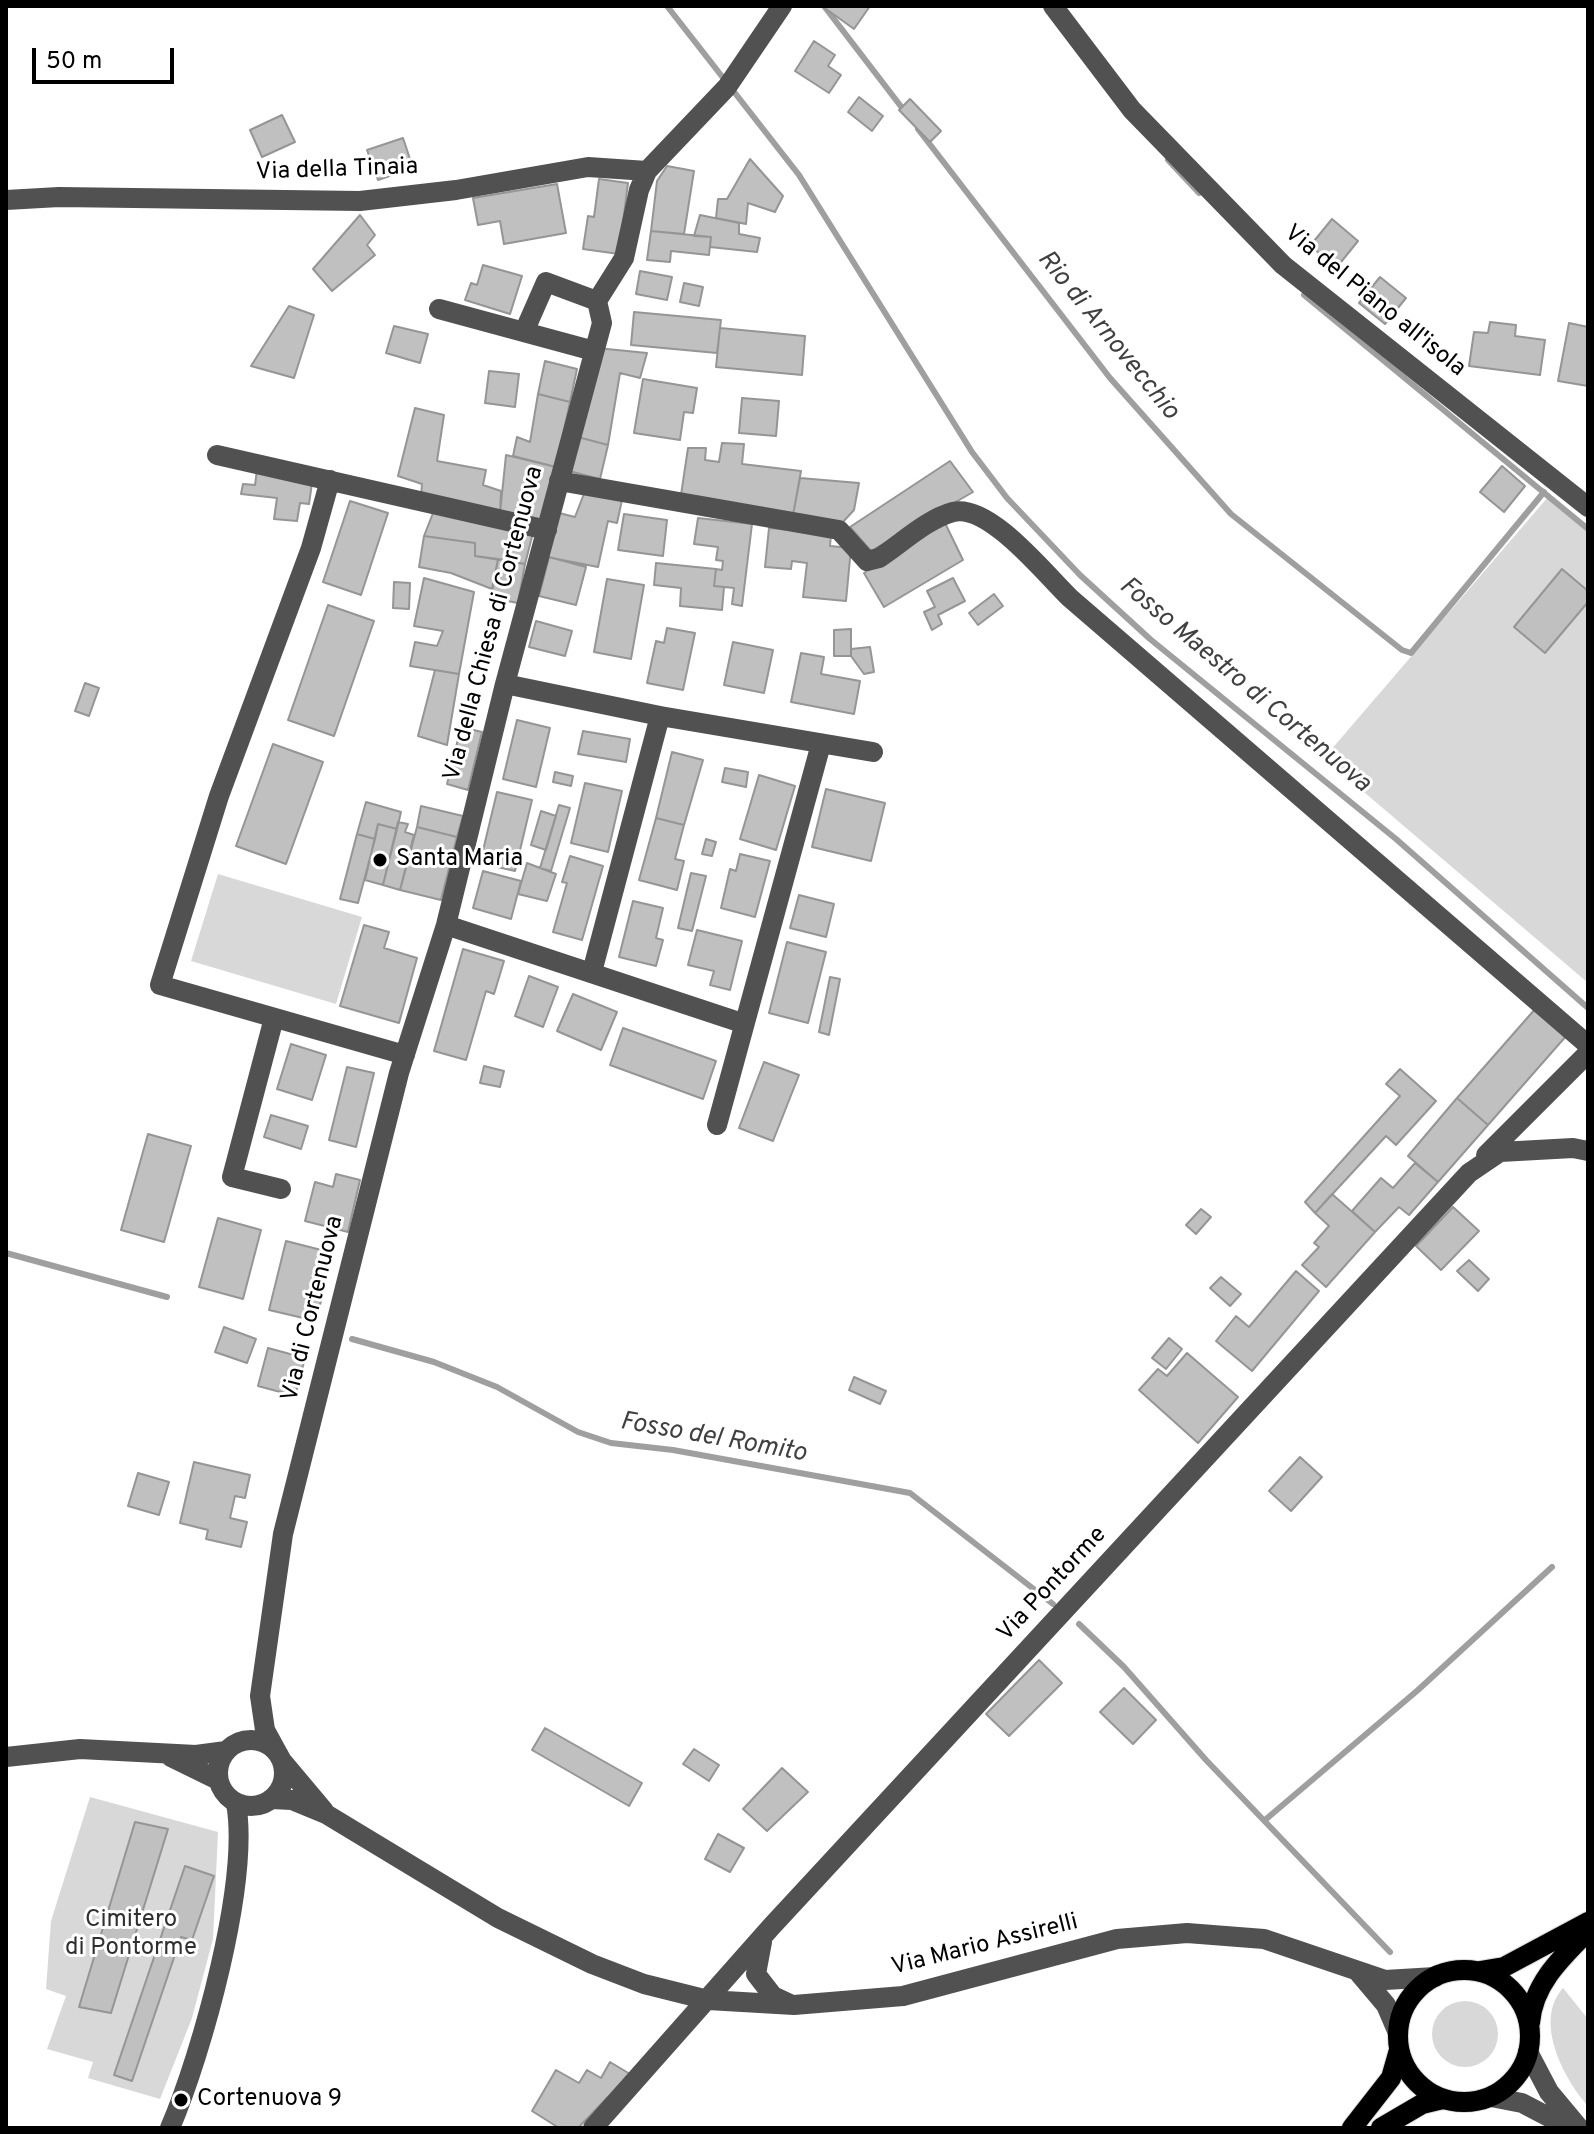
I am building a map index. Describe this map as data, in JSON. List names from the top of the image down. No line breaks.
{"streets":{"street":["Via della Tinaia","Via del Piano all'isola","Via della Chiesa di Cortenuova","Via di Cortenuova","Via Pontorme","Via Mario Assirelli"]},"crossings":[["Via della Chiesa di Cortenuova","Via di Cortenuova"],["Via di Cortenuova","Via Mario Assirelli"],["Via Pontorme","Via Mario Assirelli"]],"water":["Rio di Arnovecchio","Fosso Maestro di Cortenuova","Fosso del Romito"],"parks":["Cimitero di Pontorme"],"places":["Santa Maria","Cortenuova 9"],"scale_bar":"50 m"}
